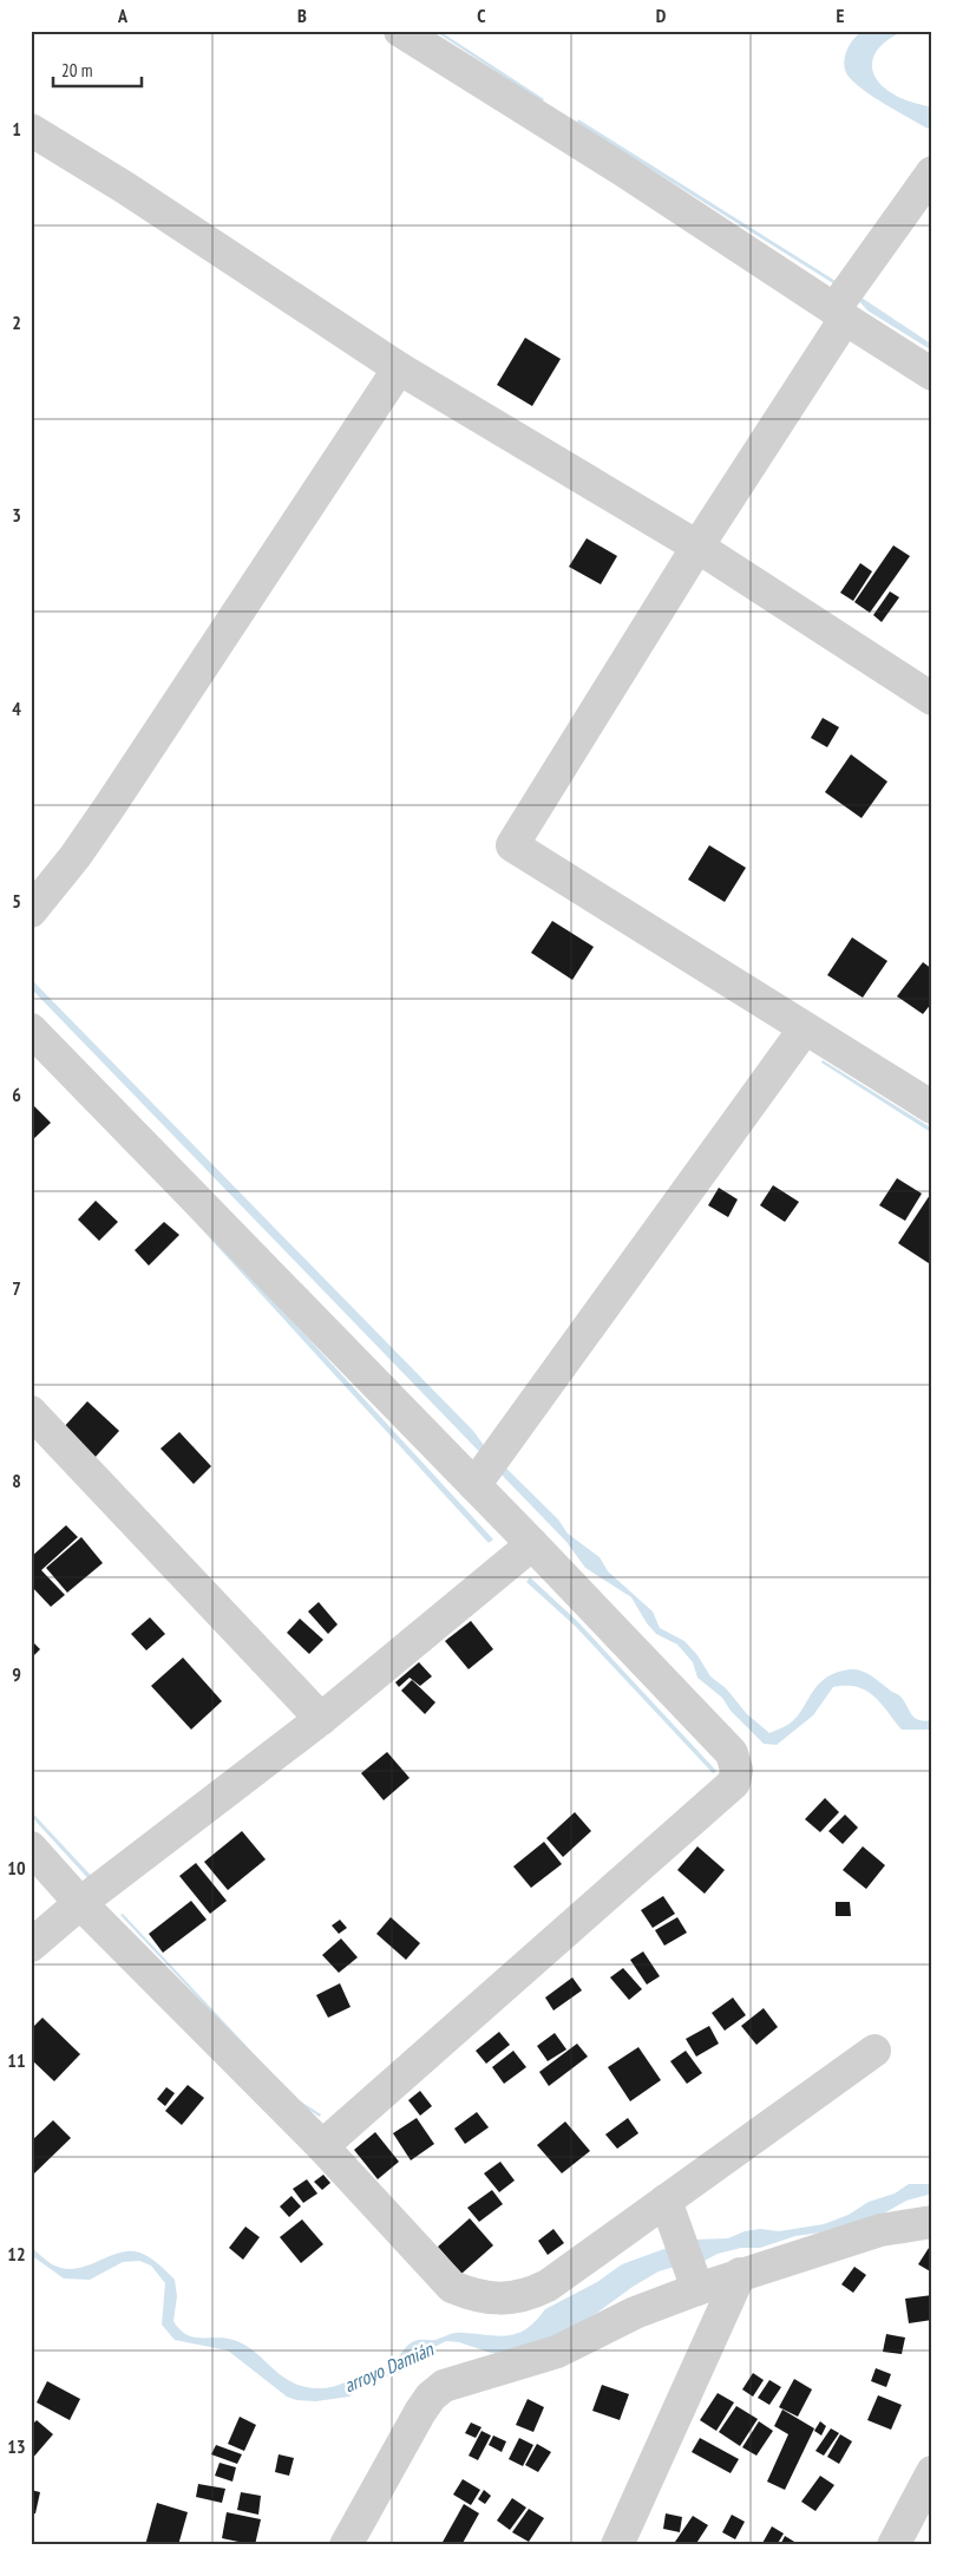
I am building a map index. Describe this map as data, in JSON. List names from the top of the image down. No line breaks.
{"water":["arroyo Damián"],"scale_bar":"20 m","grid":{"columns":["A","B","C","D","E"],"rows":["1","2","3","4","5","6","7","8","9","10","11","12","13"]}}
